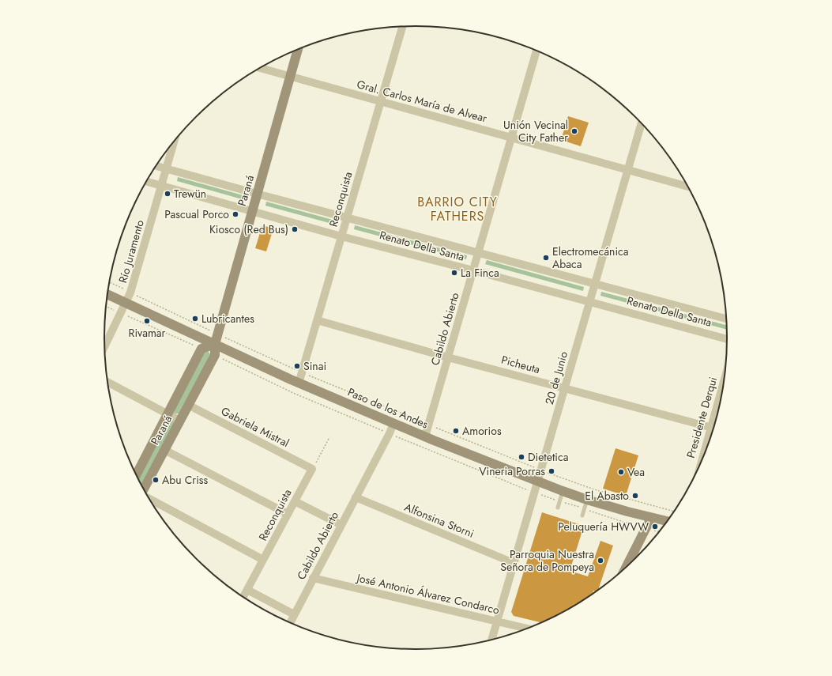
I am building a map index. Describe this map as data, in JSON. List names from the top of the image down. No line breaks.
{"streets":{"street":["Gral. Carlos María de Alvear","Paraná","Reconquista","Renato Della Santa","Río Juramento","Cabildo Abierto","Picheuta","20 de Junio","Paso de los Andes","Presidente Derqui","Gabriela Mistral","Alfonsina Storni","José Antonio Álvarez Condarco"]},"crossings":[["Gral. Carlos María de Alvear","Paraná"],["Gral. Carlos María de Alvear","Reconquista"],["Gral. Carlos María de Alvear","Cabildo Abierto"],["Gral. Carlos María de Alvear","20 de Junio"],["Paraná","Renato Della Santa"],["Paraná","Paso de los Andes"],["Paraná","Gabriela Mistral"],["Reconquista","Renato Della Santa"],["Reconquista","Picheuta"],["Reconquista","Paso de los Andes"],["Reconquista","Gabriela Mistral"],["Renato Della Santa","Río Juramento"],["Renato Della Santa","Cabildo Abierto"],["Renato Della Santa","20 de Junio"],["Río Juramento","Paso de los Andes"],["Cabildo Abierto","Picheuta"],["Cabildo Abierto","Paso de los Andes"],["Cabildo Abierto","Alfonsina Storni"],["Cabildo Abierto","José Antonio Álvarez Condarco"],["Picheuta","20 de Junio"],["Picheuta","Presidente Derqui"],["20 de Junio","Paso de los Andes"],["20 de Junio","Alfonsina Storni"],["20 de Junio","José Antonio Álvarez Condarco"]],"districts":["BARRIO CITY FATHERS"],"places":["Unión Vecinal City Father","Trewün","Pascual Porco","Kiosco (Red Bus)","Electromecánica Abaca","La Finca","Lubricantes","Rivamar","Sinai","Amorios","Dietetica","Vineria Porras","Vea","Abu Criss","El Abasto","Peluquería HWVW","Parroquia Nuestra Señora de Pompeya"]}
